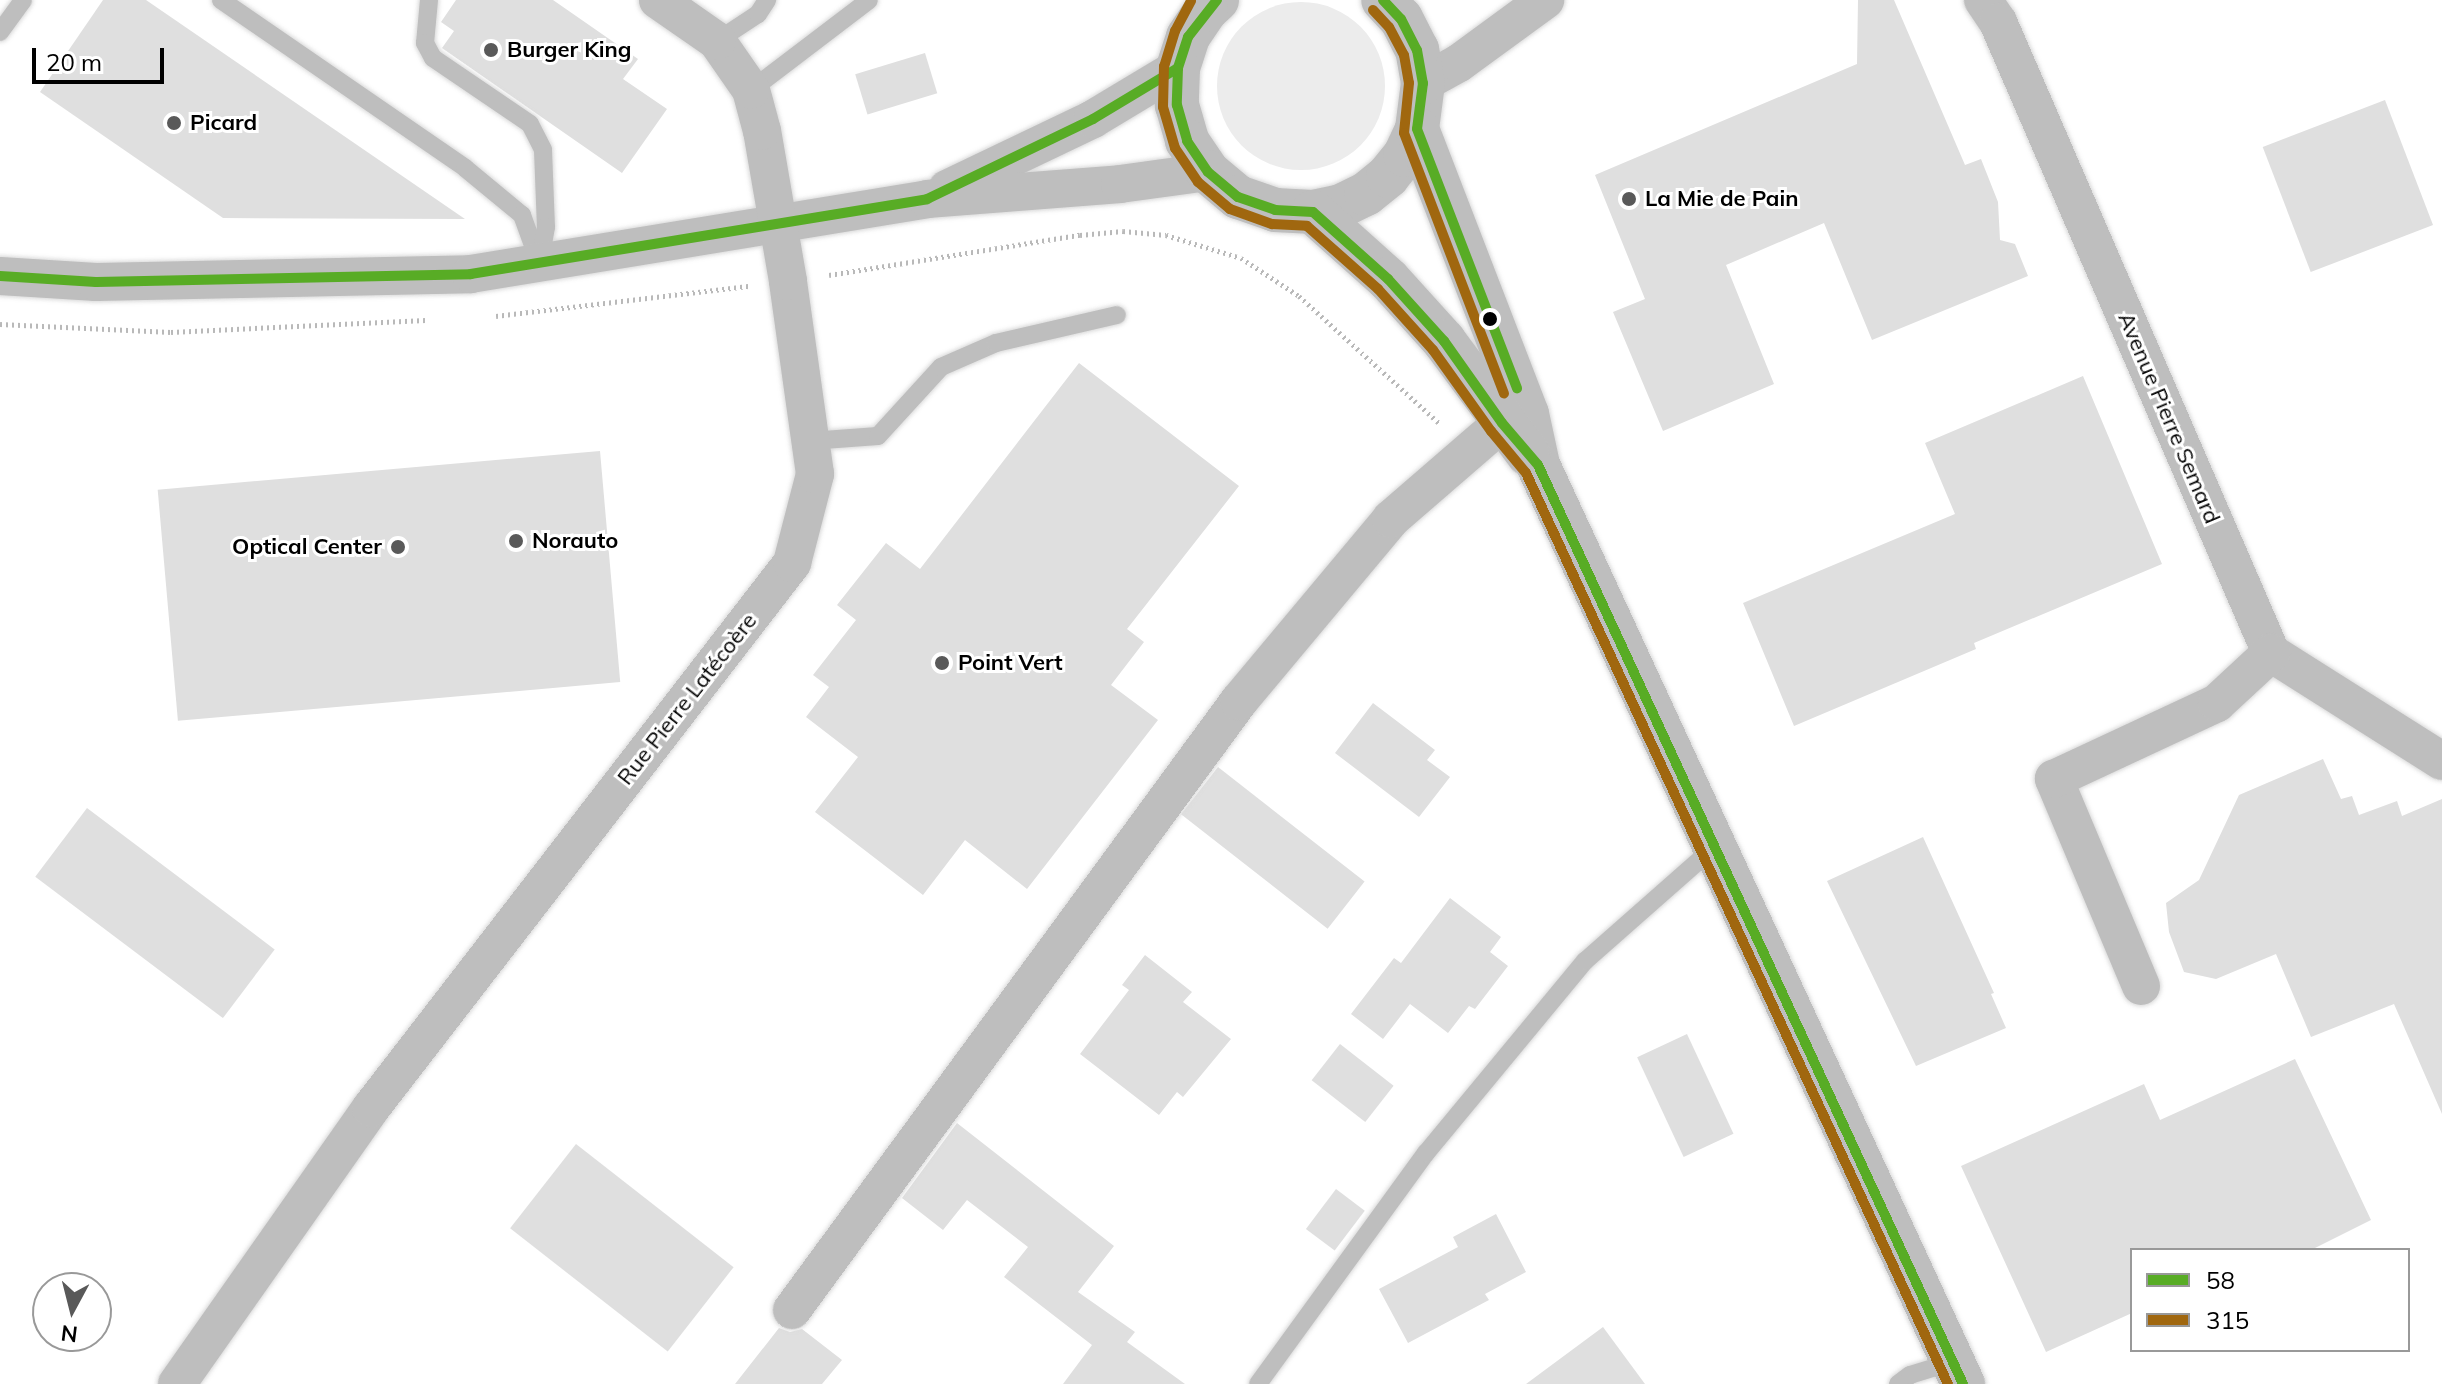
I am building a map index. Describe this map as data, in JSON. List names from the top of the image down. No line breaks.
{"streets":{"street":["Avenue Pierre Semard","Rue Pierre Latécoère"]},"places":["Burger King","Picard","La Mie de Pain","Norauto","Optical Center","Point Vert"],"lines":["transit line 58","transit line 315"],"legend":["58","315"],"scale_bar":"20 m","north":"bottom"}
